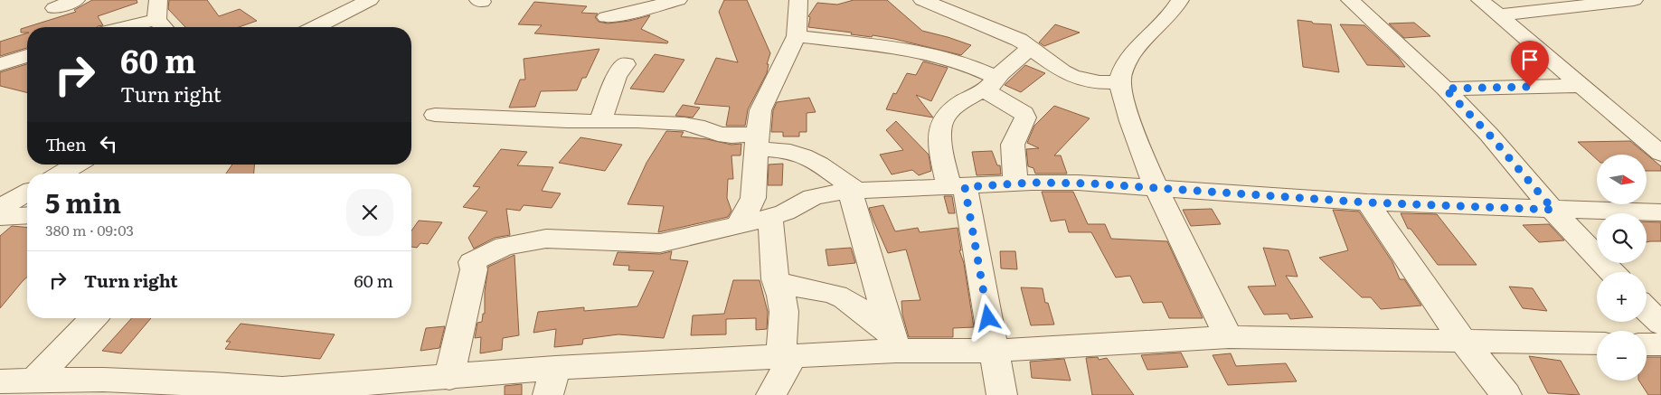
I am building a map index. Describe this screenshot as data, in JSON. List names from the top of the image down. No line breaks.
{"north":"right","page":{"turn":["60 m","Turn right"],"then":"Then","map_buttons":["+","−"],"heading":["5 min","380 m · 09:03"],"list":[{"name":"Turn right","value":"60 m"}]}}
